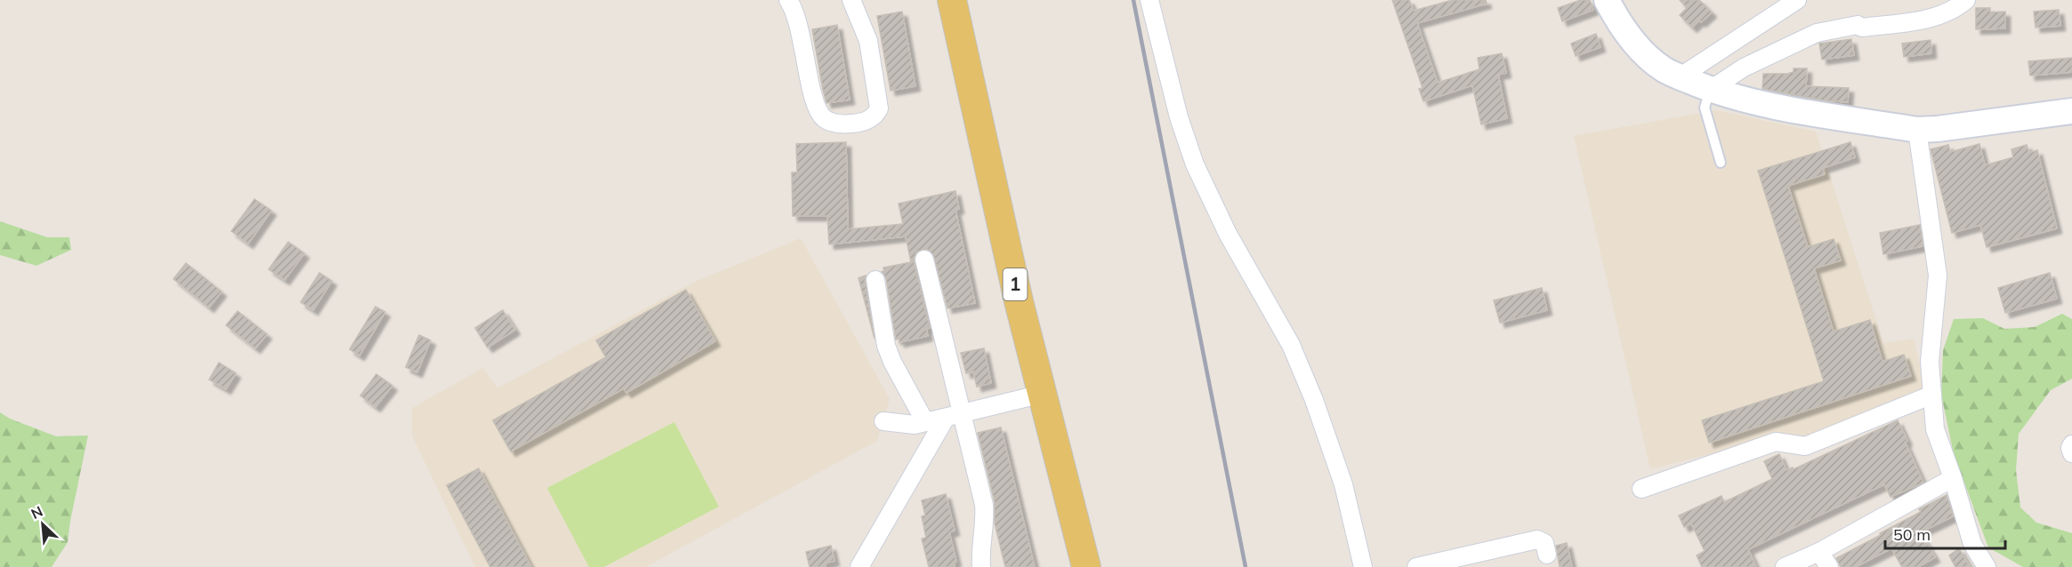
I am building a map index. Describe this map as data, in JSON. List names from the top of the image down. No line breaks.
{"streets":{"main road":["1"]},"scale_bar":"50 m","north":"top left"}
